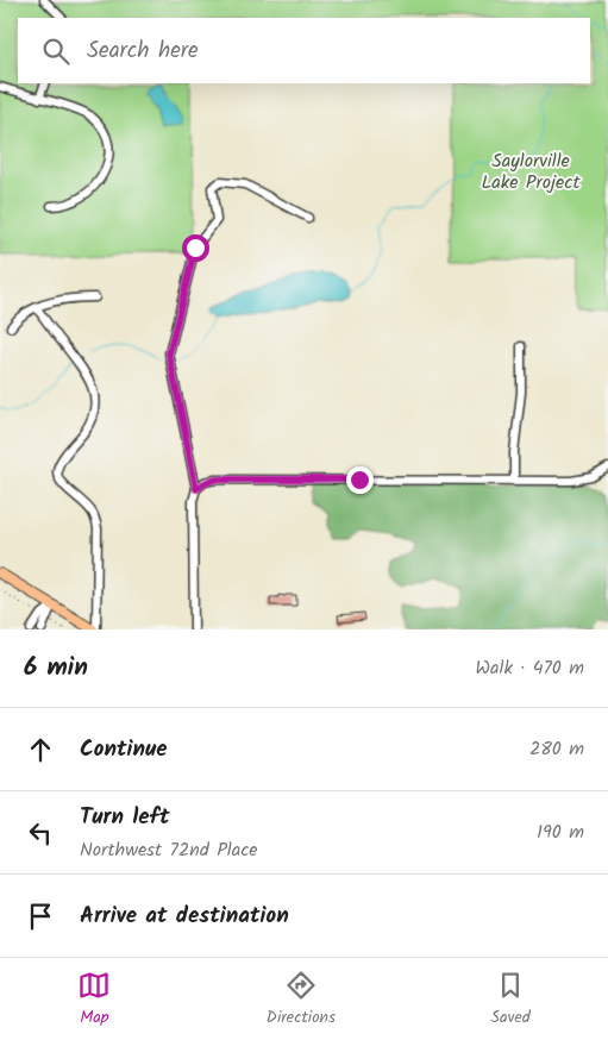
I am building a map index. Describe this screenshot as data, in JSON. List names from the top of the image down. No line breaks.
{"parks":["Saylorville Lake Project"],"page":{"search":"Search here","heading":["6 min","Walk · 470 m"],"list":[["Continue","280 m"],["Turn left","Northwest 72nd Place","190 m"],"Arrive at destination"],"nav":["Map","Directions","Saved"]}}
